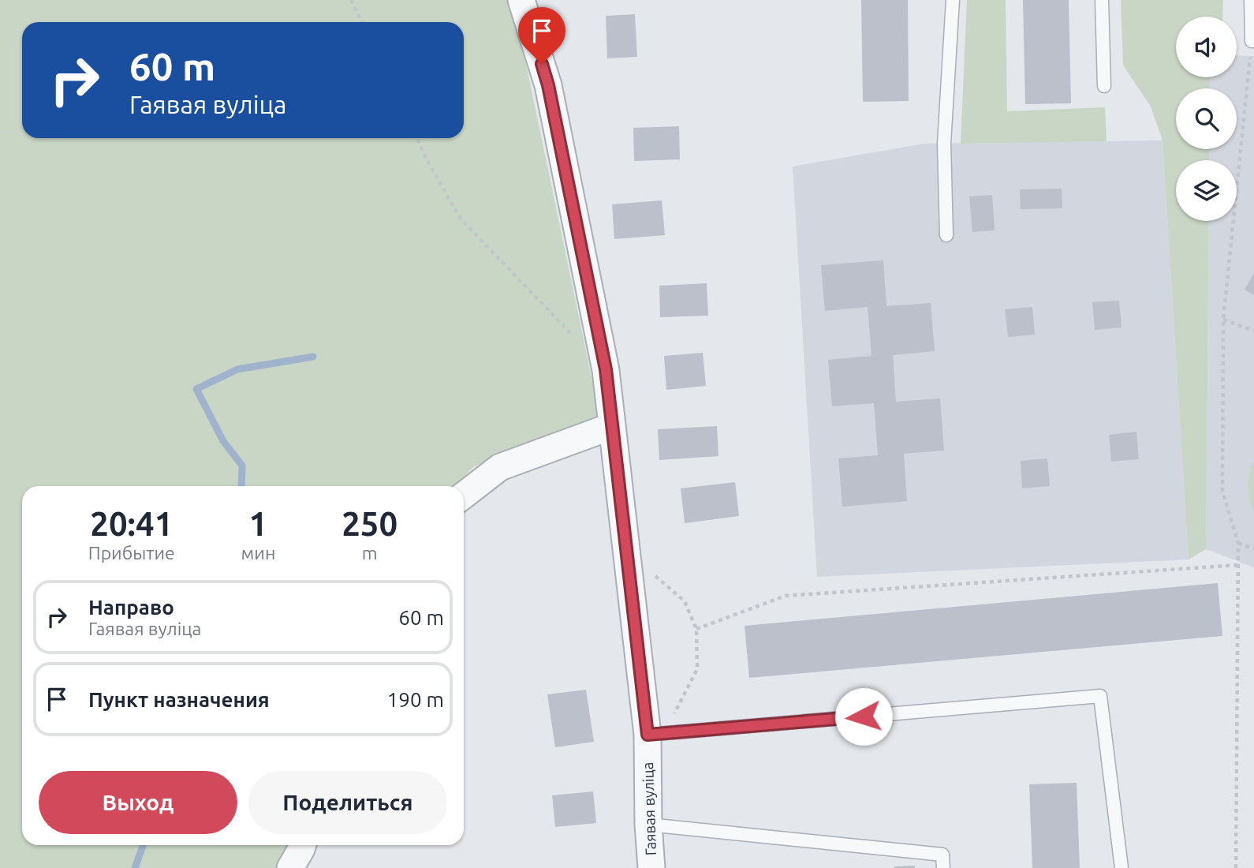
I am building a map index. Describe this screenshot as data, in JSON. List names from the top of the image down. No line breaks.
{"streets":{"street":["Гаявая вуліца"]},"page":{"turn":["60 m","Гаявая вуліца"],"eta":["20:41","Прибытие","1","мин","250","m"],"list":[{"name":"Направо","note":"Гаявая вуліца","value":"60 m"},{"name":"Пункт назначения","value":"190 m"}],"buttons":["Выход","Поделиться"]}}
